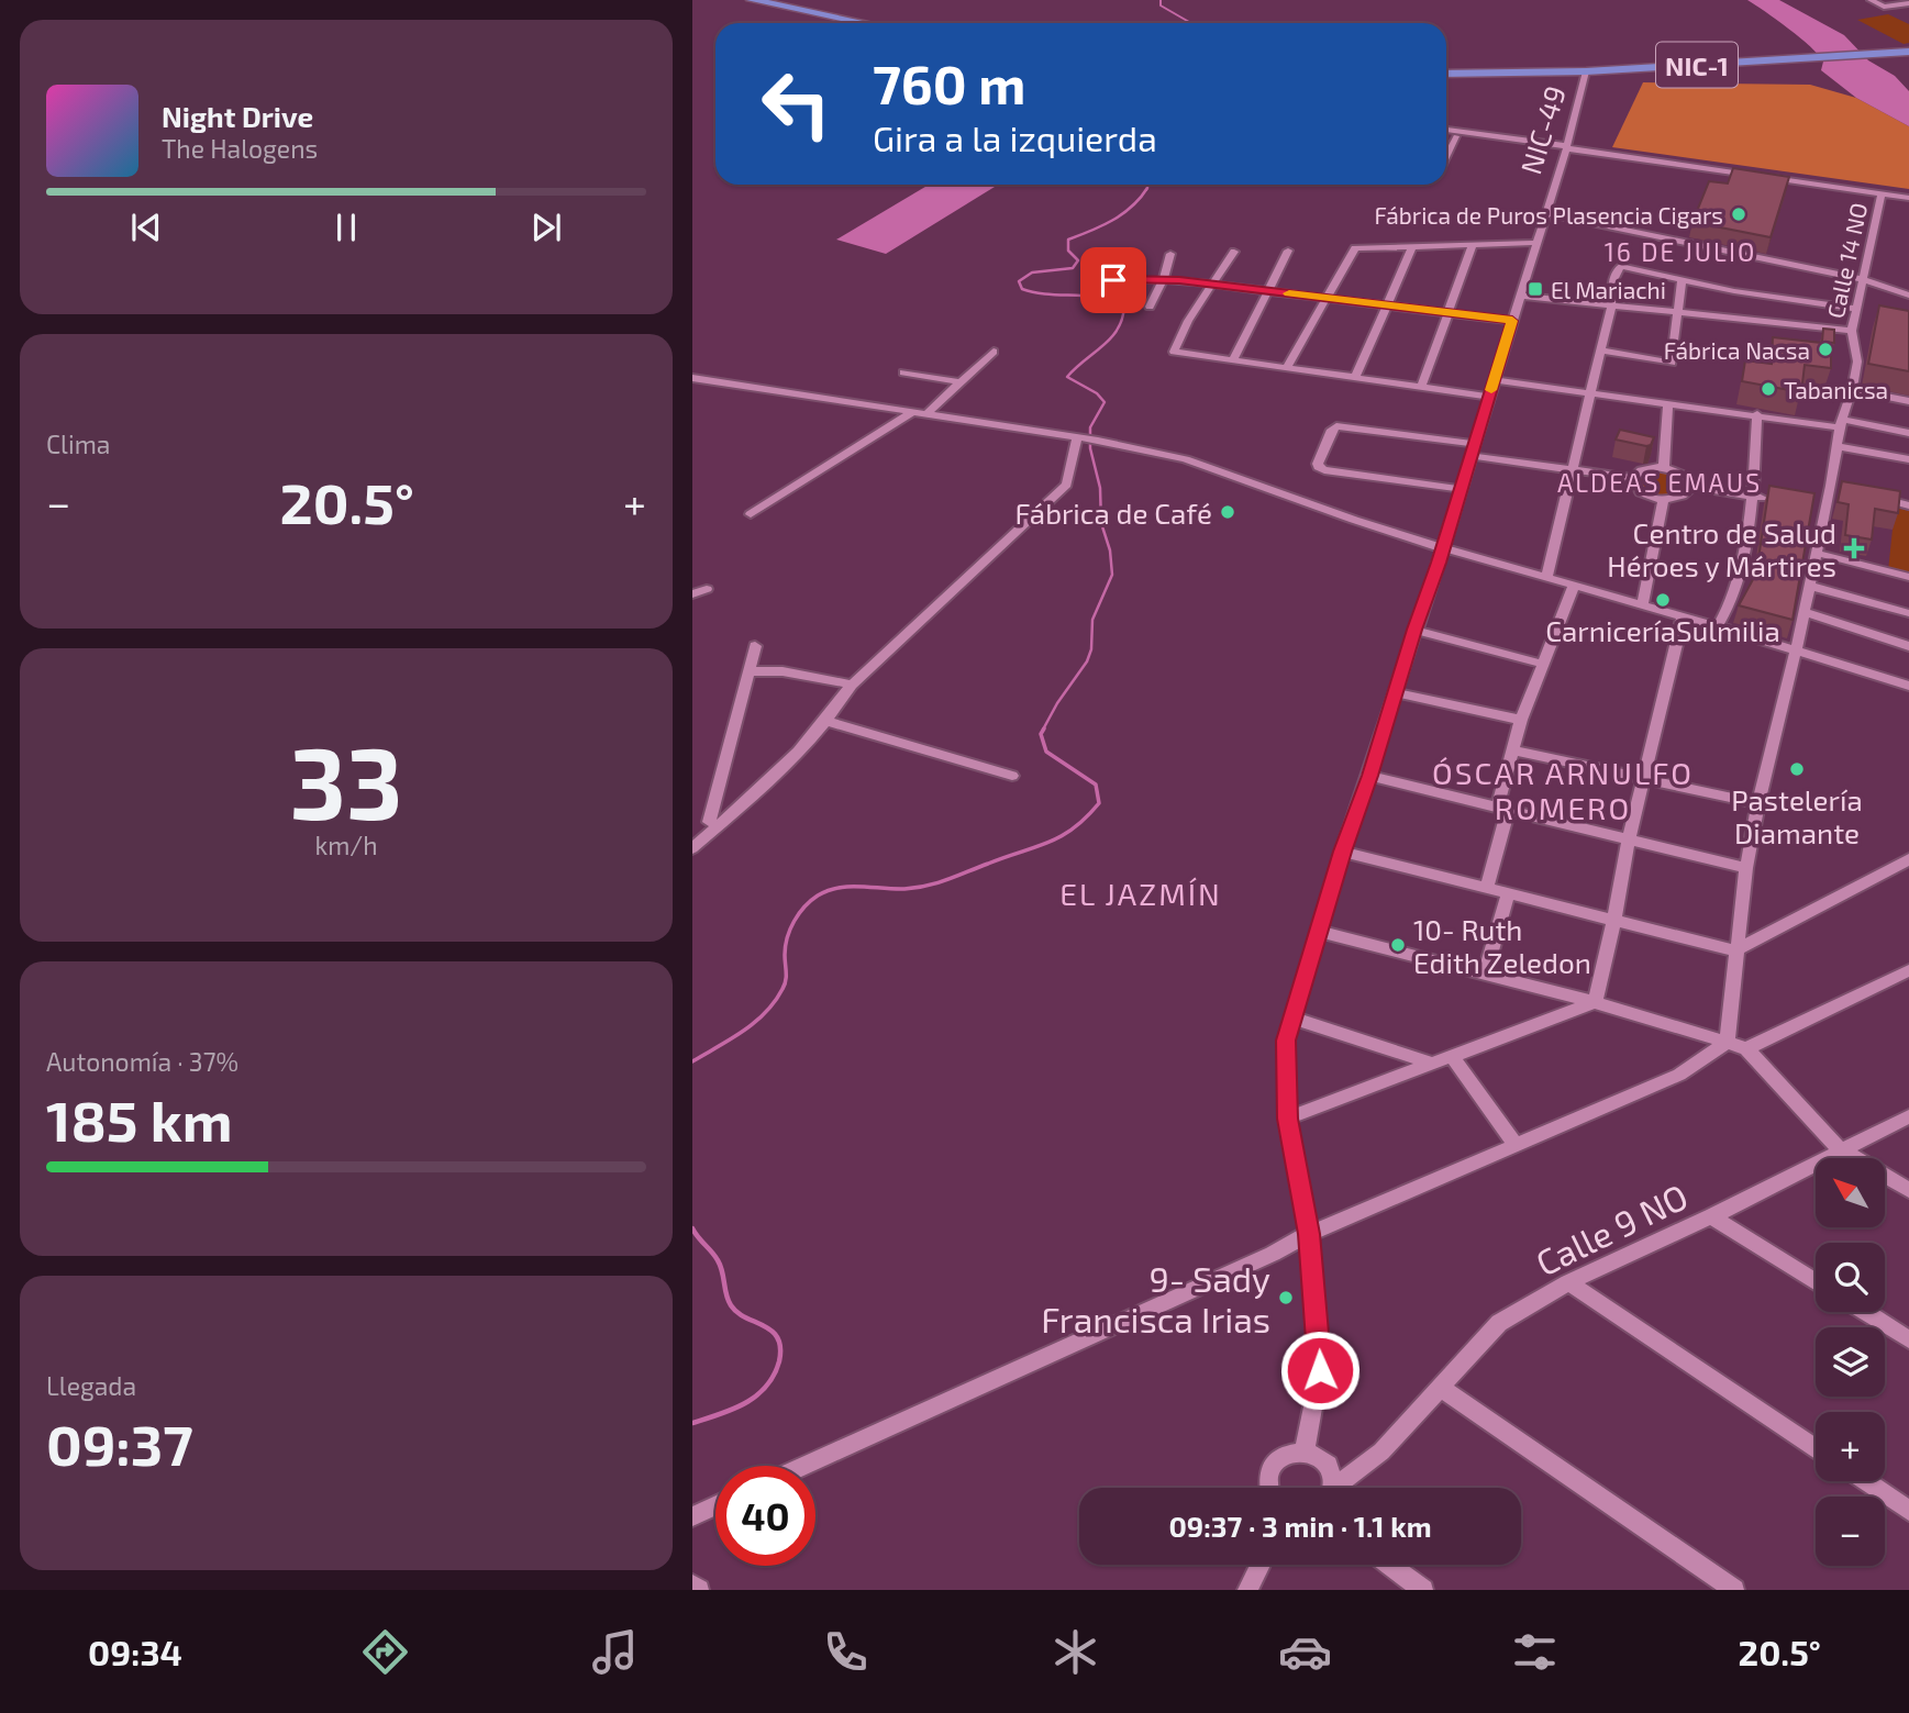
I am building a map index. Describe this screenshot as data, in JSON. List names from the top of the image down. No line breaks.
{"streets":{"highway":["NIC-1"],"street":["NIC-49","Calle 14 NO","Calle 9 NO"]},"crossings":[["NIC-1","NIC-49"]],"districts":["16 DE JULIO","ALDEAS EMAUS","ÓSCAR ARNULFO ROMERO","EL JAZMÍN"],"places":{"other":["Fábrica de Puros Plasencia Cigars","Fábrica Nacsa","Tabanicsa","Fábrica de Café","CarniceríaSulmilia","Pastelería Diamante","10- Ruth Edith Zeledon","9- Sady Francisca Irias"],"transit":["El Mariachi"],"health":["Centro de Salud Héroes y Mártires"]},"north":"top left","page":{"turn":["760 m","Gira a la izquierda"],"song":["Night Drive","The Halogens"],"tile":["Clima",["33","km/h"],["Autonomía · 37%","185 km"],["Llegada","09:37"]],"heat":["−","20.5°","+"],"map_buttons":["+","−"],"limit":"40","trip":"09:37 · 3 min · 1.1 km","tabs":["09:34","20.5°"]}}
